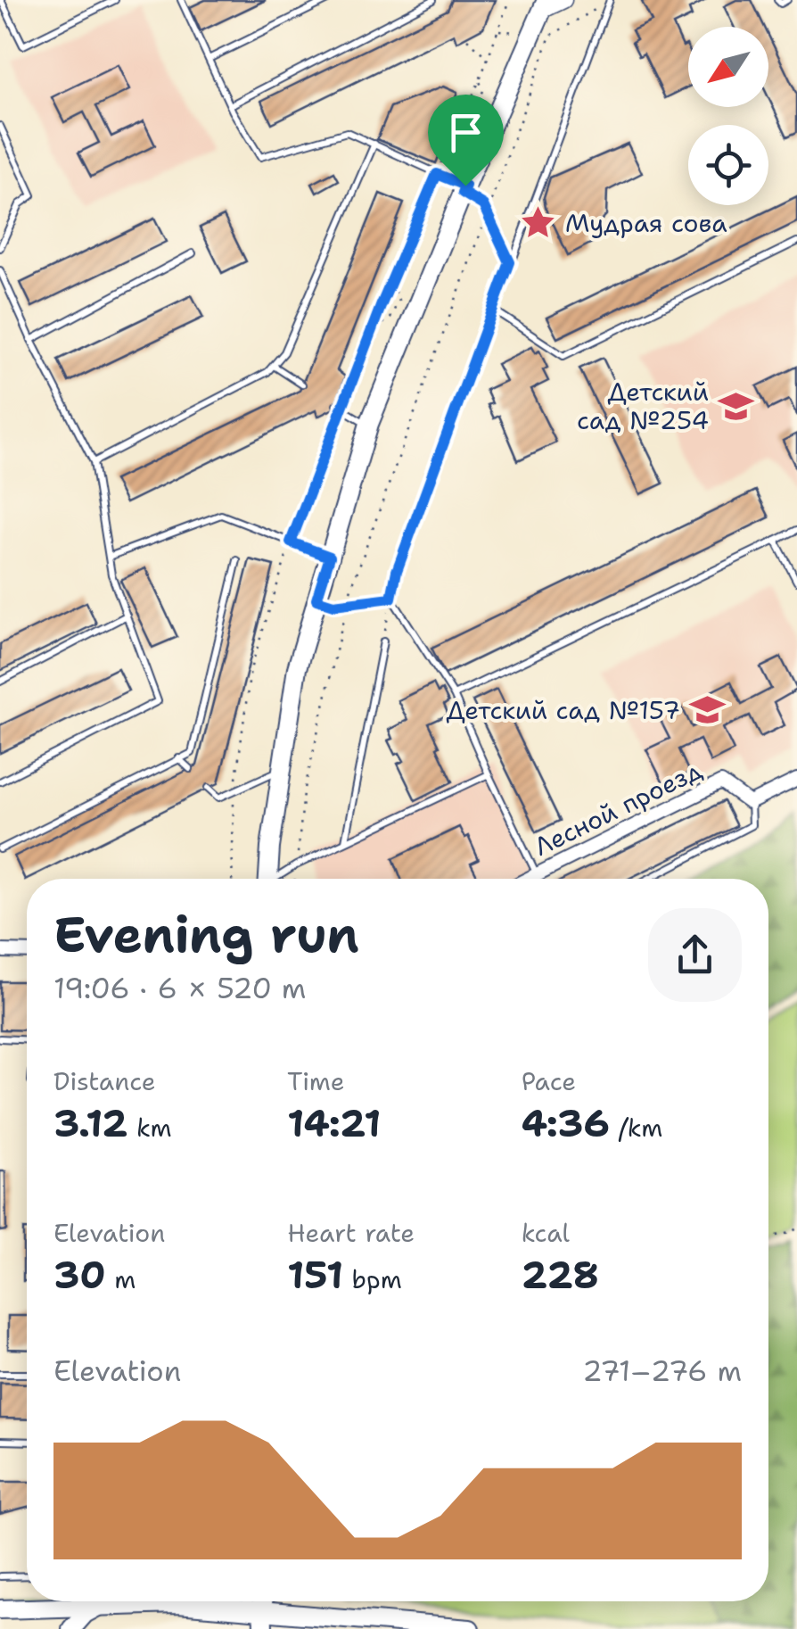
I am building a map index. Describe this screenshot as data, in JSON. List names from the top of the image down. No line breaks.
{"streets":{"street":["Лесной проезд"]},"places":{"place":["Мудрая сова"],"school or university":["Детский сад №254","Детский сад №157"]},"north":"bottom left","page":{"heading":["Evening run","19:06 · 6 × 520 m"],"stats":[["Distance","3.12 km"],["Time","14:21"],["Pace","4:36 /km"],["Elevation","30 m"],["Heart rate","151 bpm"],["kcal","228"]],"chart":["Elevation","271–276 m"]}}
